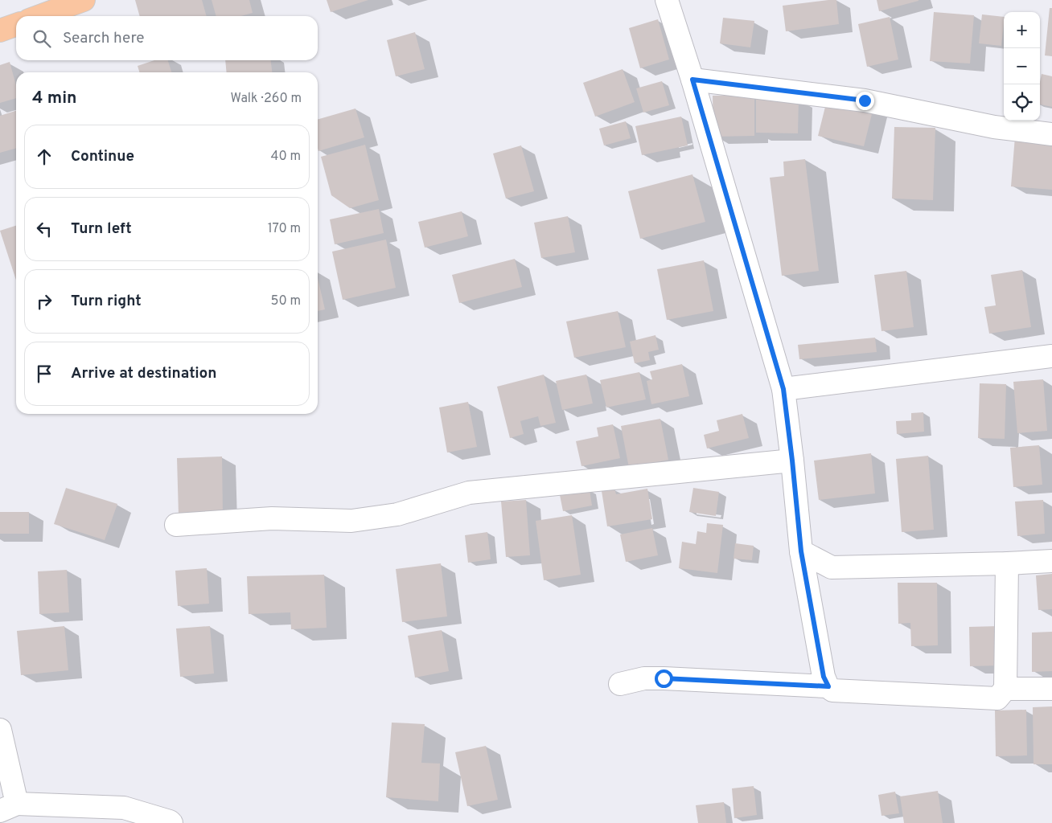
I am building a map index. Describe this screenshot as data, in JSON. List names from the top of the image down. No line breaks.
{"page":{"map_buttons":["+","−"],"search":"Search here","heading":["4 min","Walk · 260 m"],"list":[["Continue","40 m"],["Turn left","170 m"],["Turn right","50 m"],"Arrive at destination"]}}
